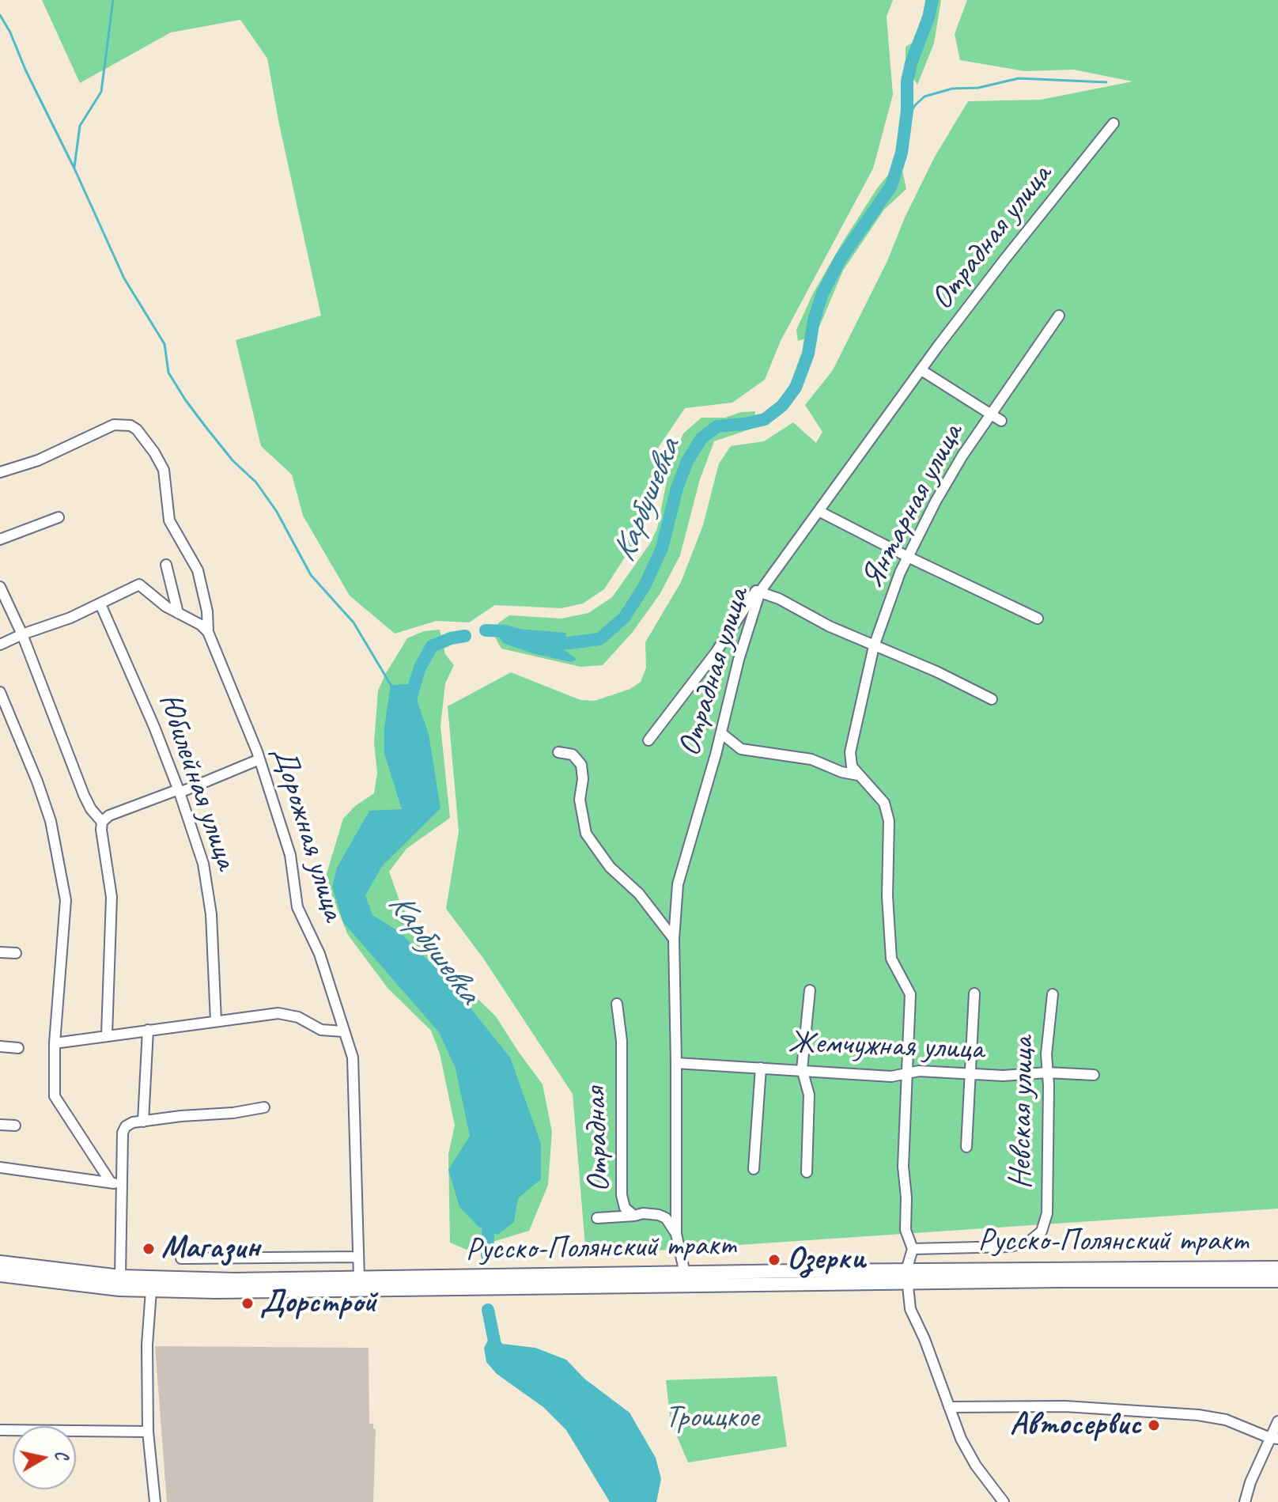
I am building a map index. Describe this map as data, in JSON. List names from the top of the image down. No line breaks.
{"streets":{"main road":["Русско-Полянский тракт"],"street":["Отрадная улица","Янтарная улица","Юбилейная улица","Дорожная улица","Жемчужная улица","Невская улица","Отрадная"]},"crossings":[["Отрадная улица","Жемчужная улица"],["Отрадная улица","Отрадная"],["Дорожная улица","Русско-Полянский тракт"],["Жемчужная улица","Невская улица"]],"water":["Карбушевка"],"parks":["Троицкое"],"places":["Магазин","Озерки","Дорстрой","Автосервис"],"north":"right"}
